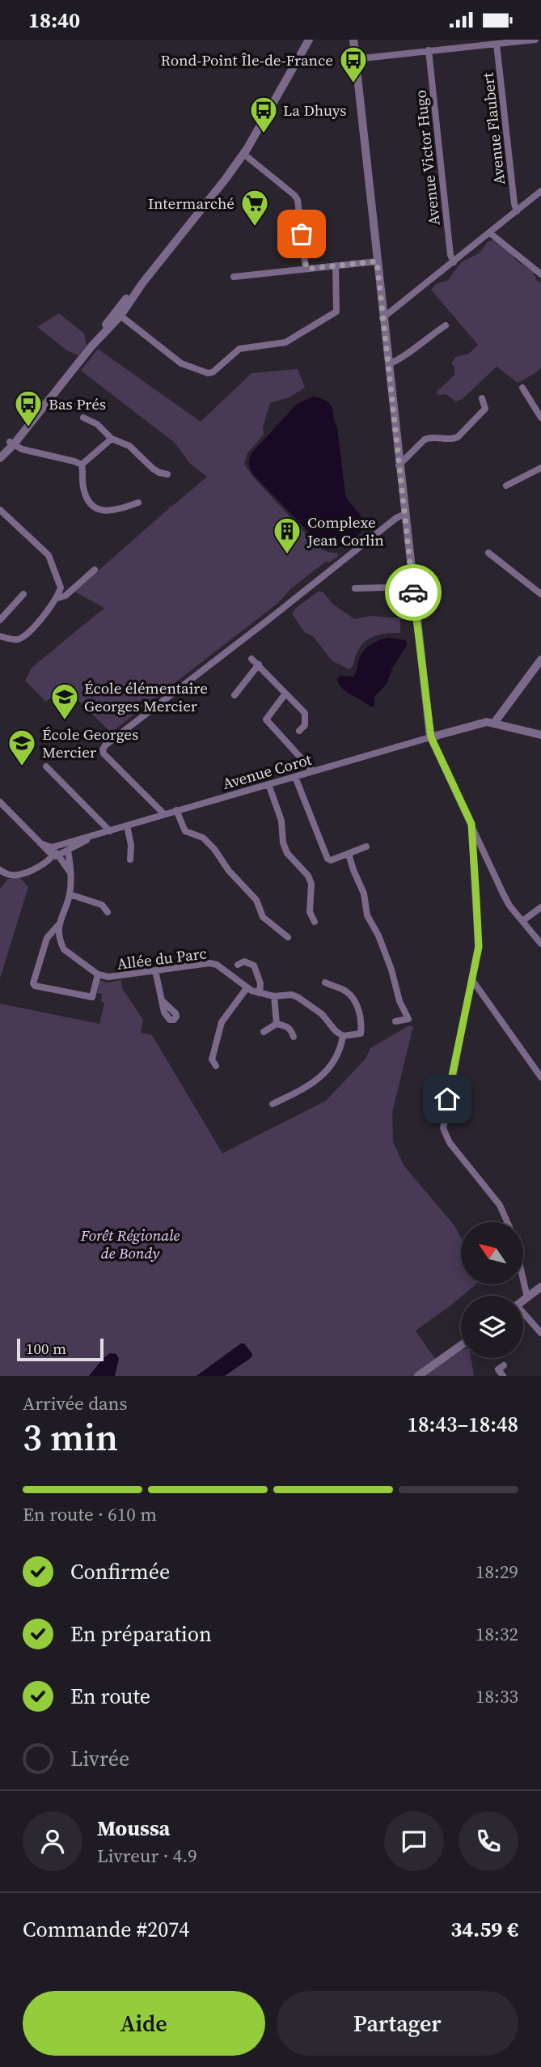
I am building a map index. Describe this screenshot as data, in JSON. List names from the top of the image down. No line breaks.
{"streets":{"street":["Avenue Flaubert","Avenue Victor Hugo","Avenue Corot","Allée du Parc"]},"parks":["Forêt Régionale de Bondy"],"places":{"bus stop":["Rond-Point Île-de-France","La Dhuys","Bas Prés"],"supermarket":["Intermarché"],"building":["Complexe Jean Corlin"],"school or university":["École élémentaire Georges Mercier","École Georges Mercier"]},"scale_bar":"100 m","north":"top left","page":{"status":"18:40","scale":"100 m","heading":["3 min","Arrivée dans","18:43–18:48"],"panel":["Moussa","Livreur · 4.9","Commande #2074","34.59 €"],"bar":"En route · 610 m","list":[["Confirmée","18:29"],["En préparation","18:32"],["En route","18:33"],"Livrée"],"buttons":["Aide","Partager"]}}
